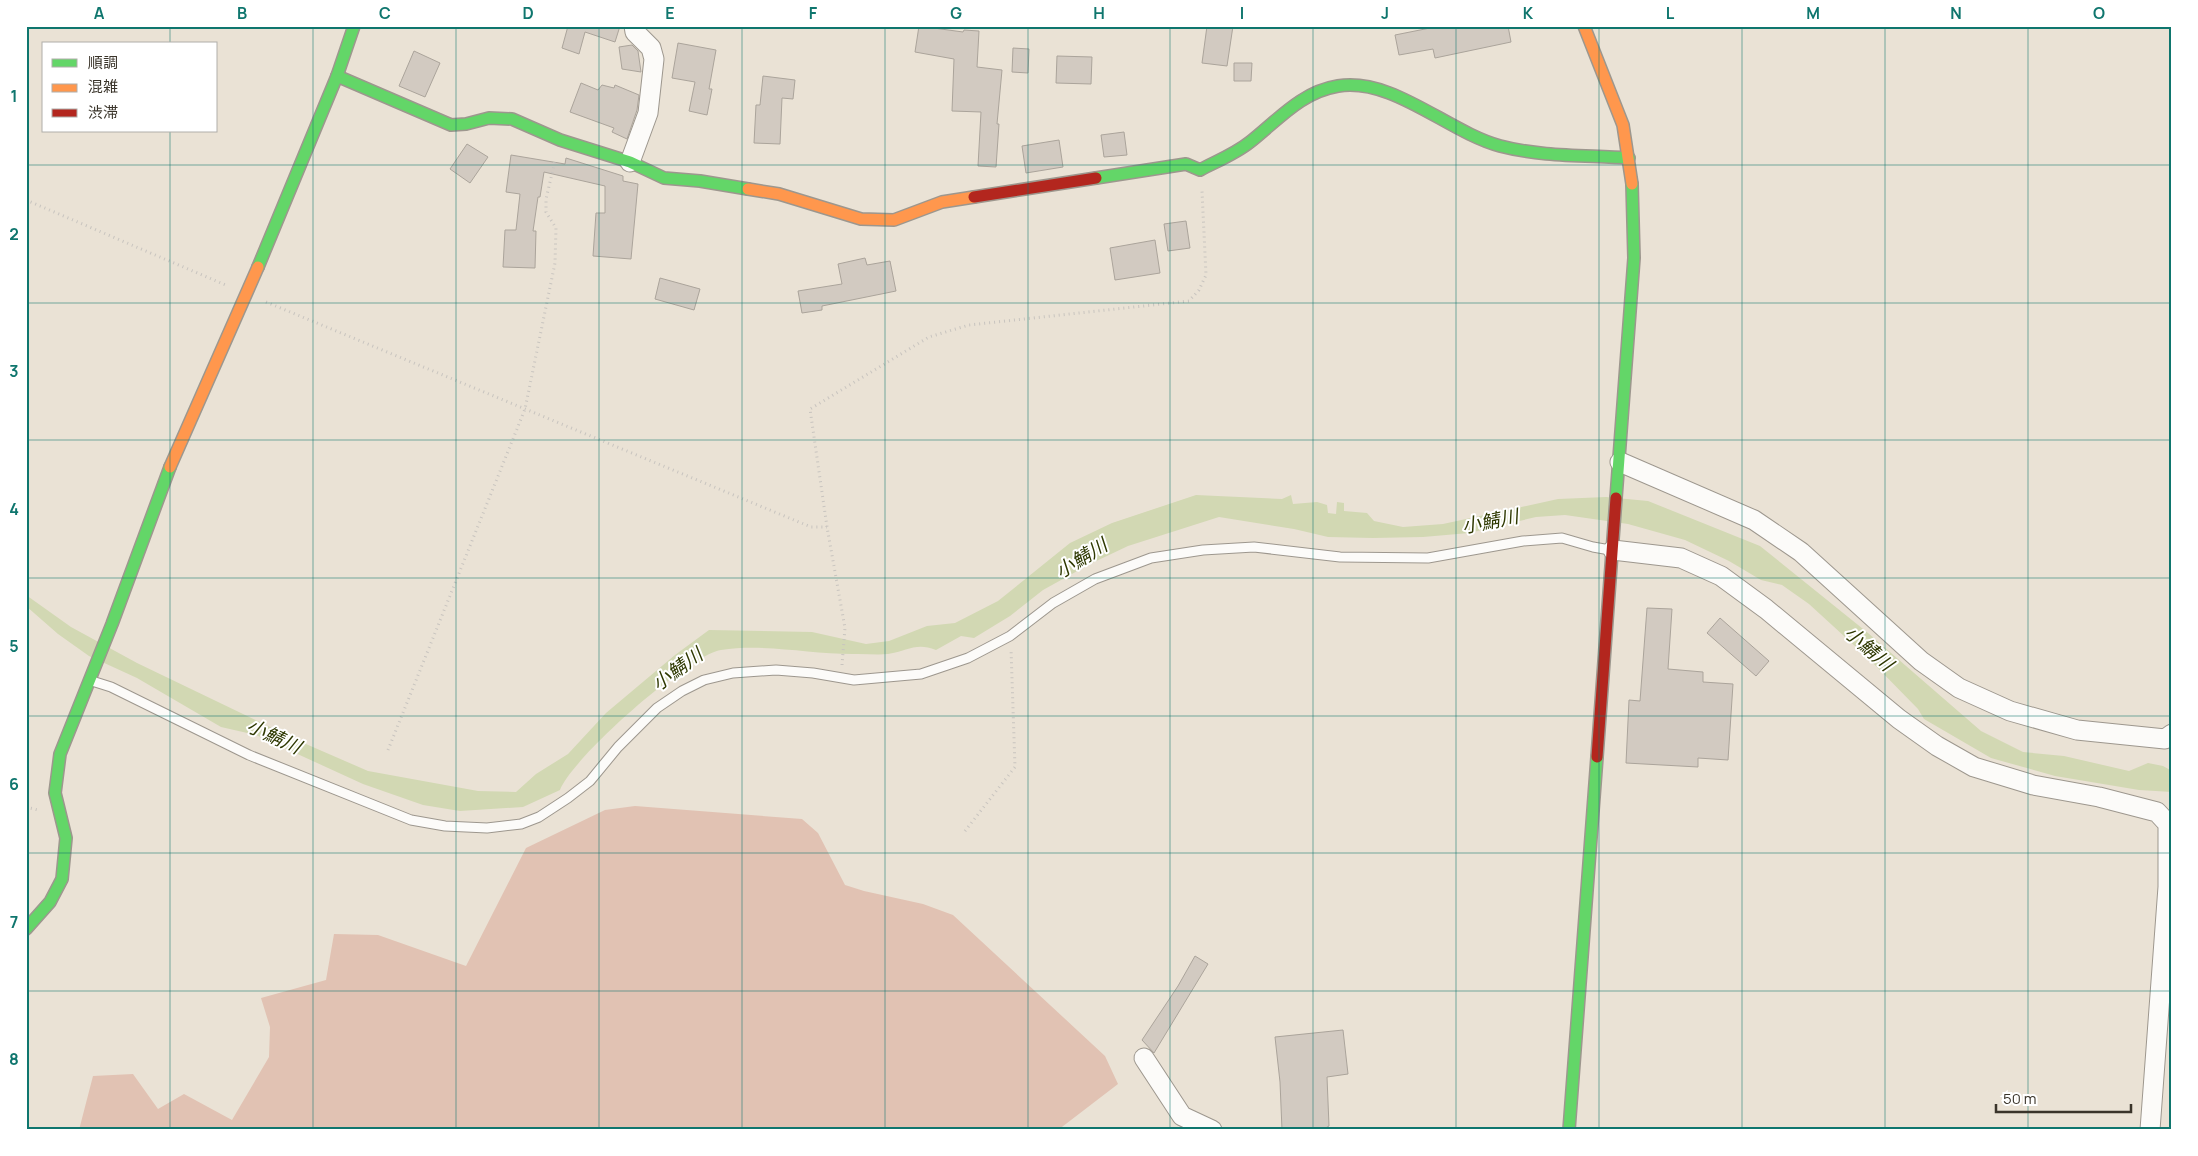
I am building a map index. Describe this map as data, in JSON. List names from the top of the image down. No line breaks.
{"water":["小鯖川"],"legend":["順調","混雑","渋滞"],"scale_bar":"50 m","grid":{"columns":["A","B","C","D","E","F","G","H","I","J","K","L","M","N","O"],"rows":["1","2","3","4","5","6","7","8"]}}
